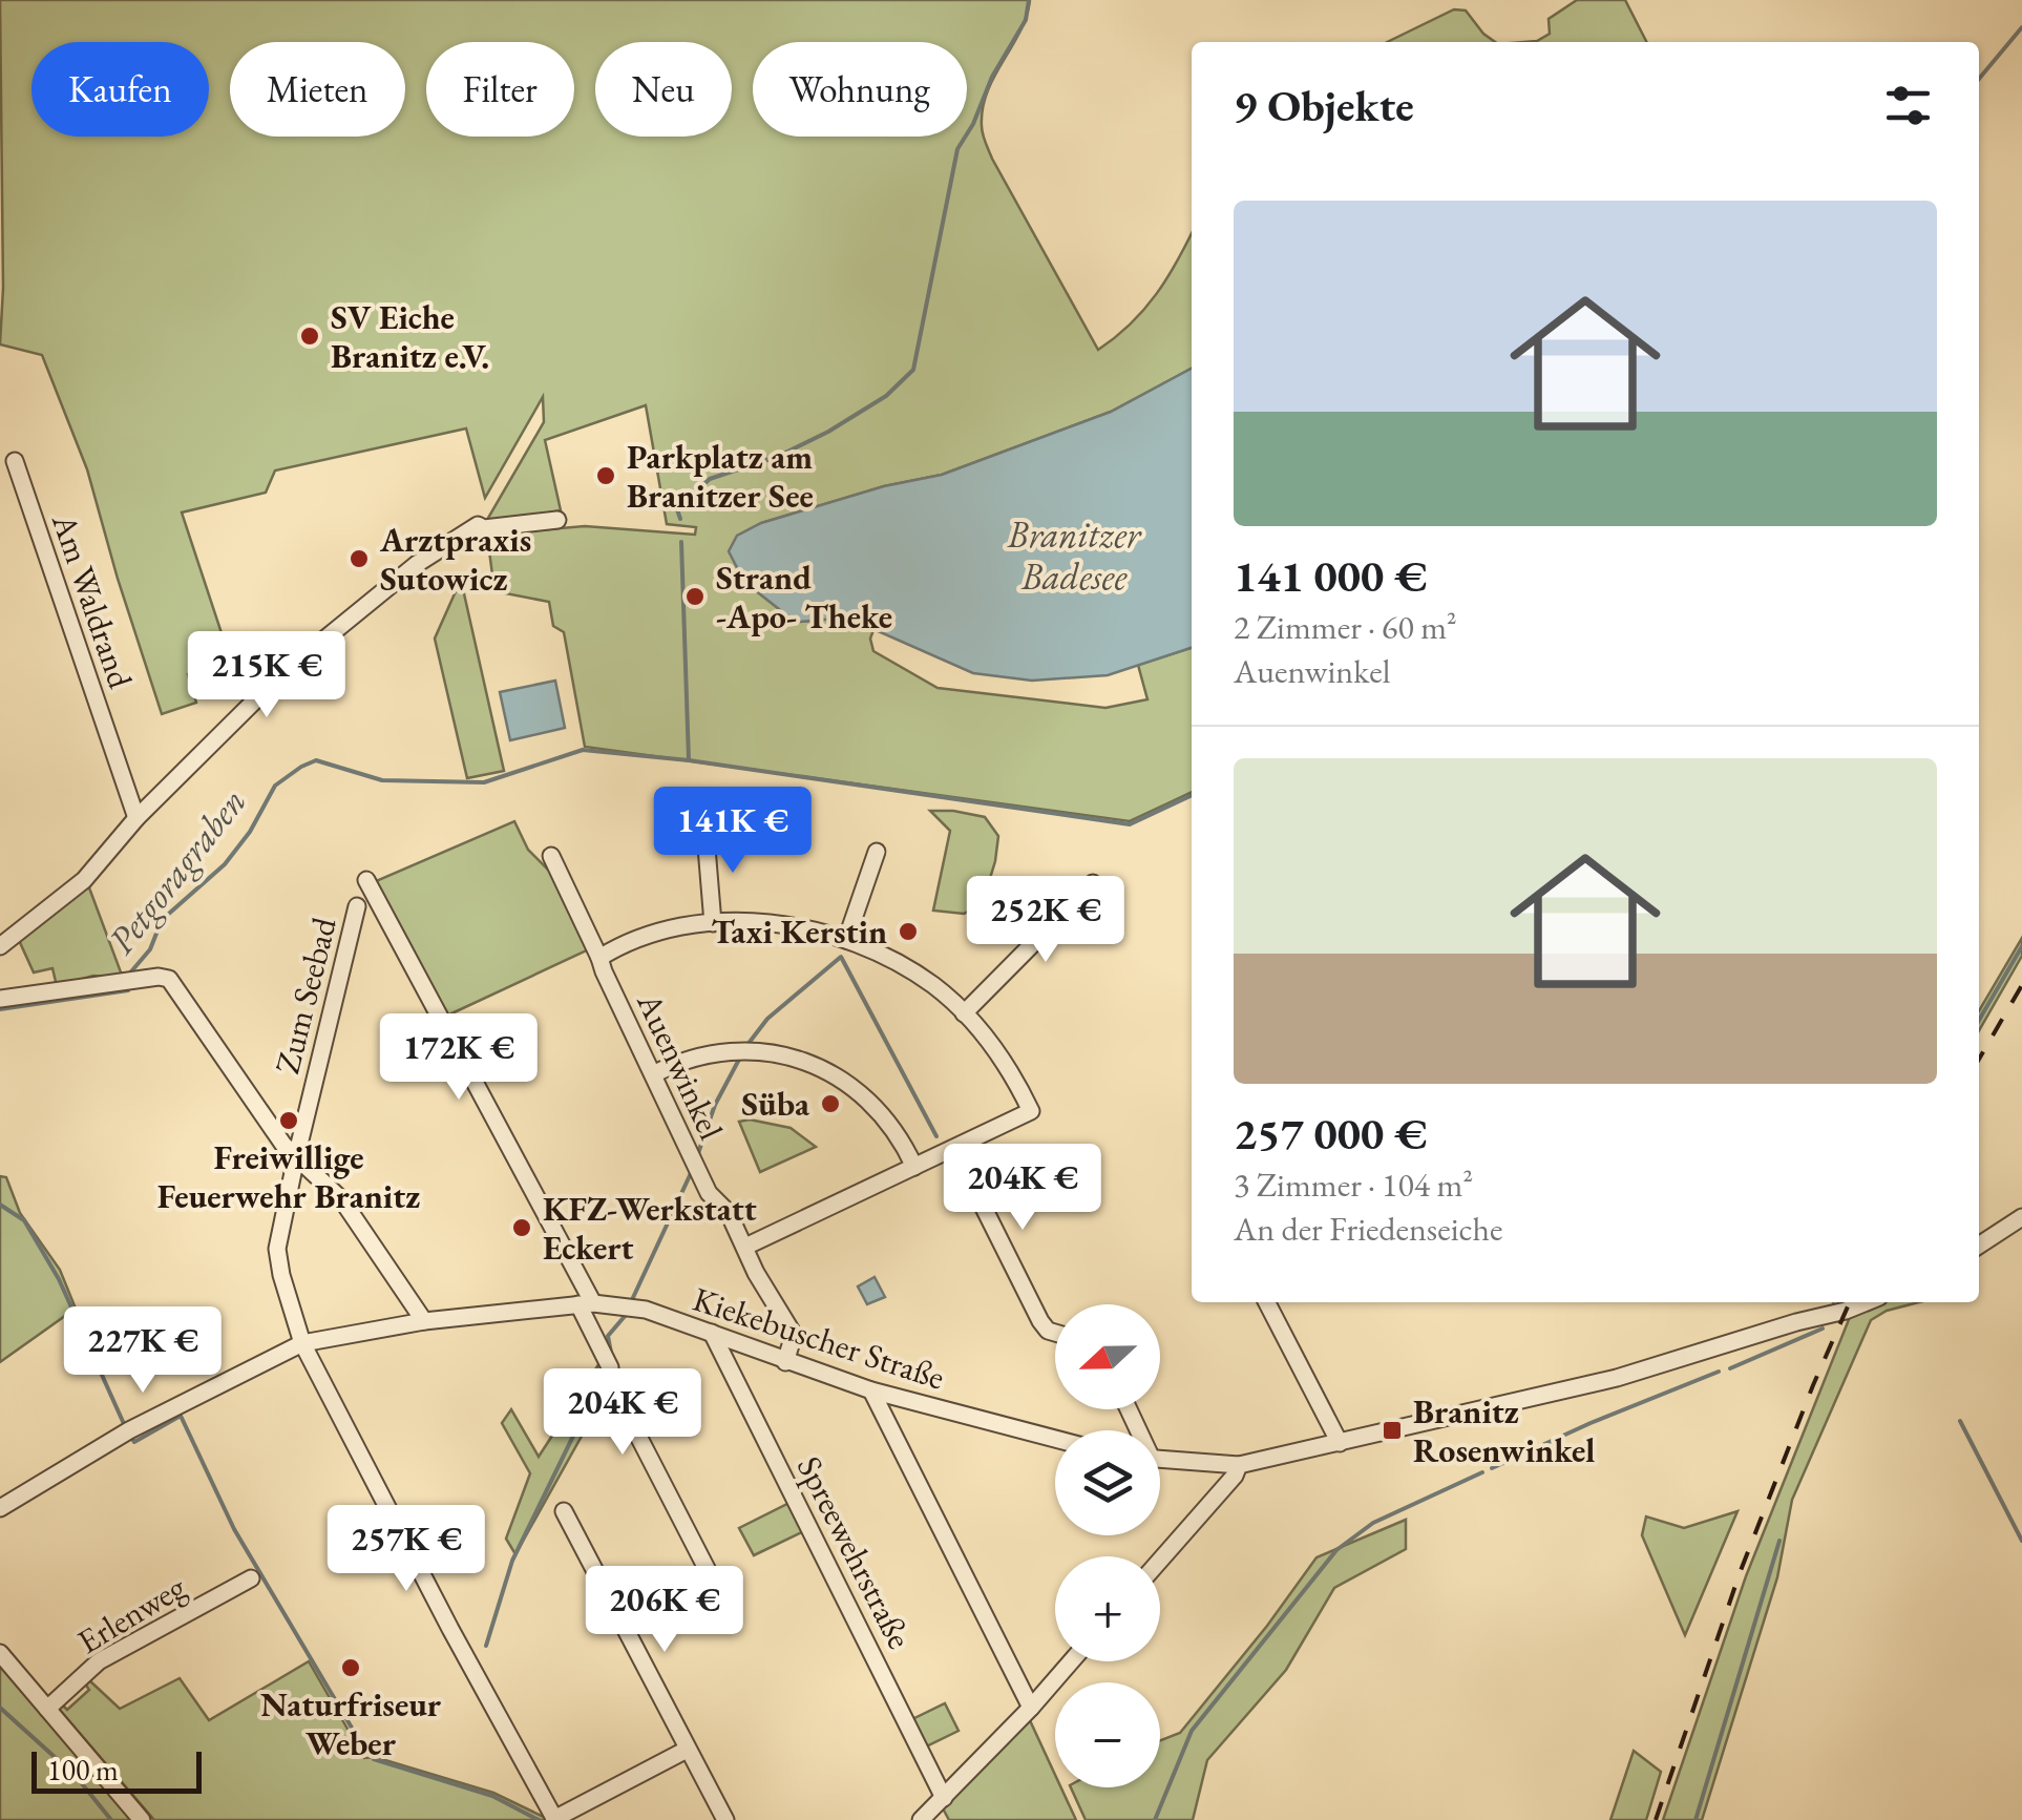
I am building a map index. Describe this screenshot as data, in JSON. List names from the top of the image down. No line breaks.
{"streets":{"street":["Am Waldrand","Zum Seebad","Auenwinkel","Kiekebuscher Straße","Spreewehrstraße","Erlenweg"]},"crossings":[["Zum Seebad","Kiekebuscher Straße"],["Auenwinkel","Kiekebuscher Straße"],["Kiekebuscher Straße","Spreewehrstraße"]],"water":["Branitzer Badesee","Petgoragraben"],"places":{"other":["SV Eiche Branitz e.V.","Parkplatz am Branitzer See","Arztpraxis Sutowicz","Strand -Apo- Theke","Taxi Kerstin","Süba","Freiwillige Feuerwehr Branitz","KFZ-Werkstatt Eckert","Naturfriseur Weber"],"transit":["Branitz Rosenwinkel"]},"scale_bar":"100 m","north":"left","page":{"chip":["Kaufen","Mieten","Filter","Neu","Wohnung"],"heading":"9 Objekte","list":[{"name":"141 000 €","note":"2 Zimmer · 60 m² · Auenwinkel"},{"name":"257 000 €","note":"3 Zimmer · 104 m² · An der Friedenseiche"}],"price":["215K €","141K €","252K €","172K €","204K €","227K €","204K €","257K €","206K €"],"map_buttons":["+","−"],"scale":"100 m"}}
